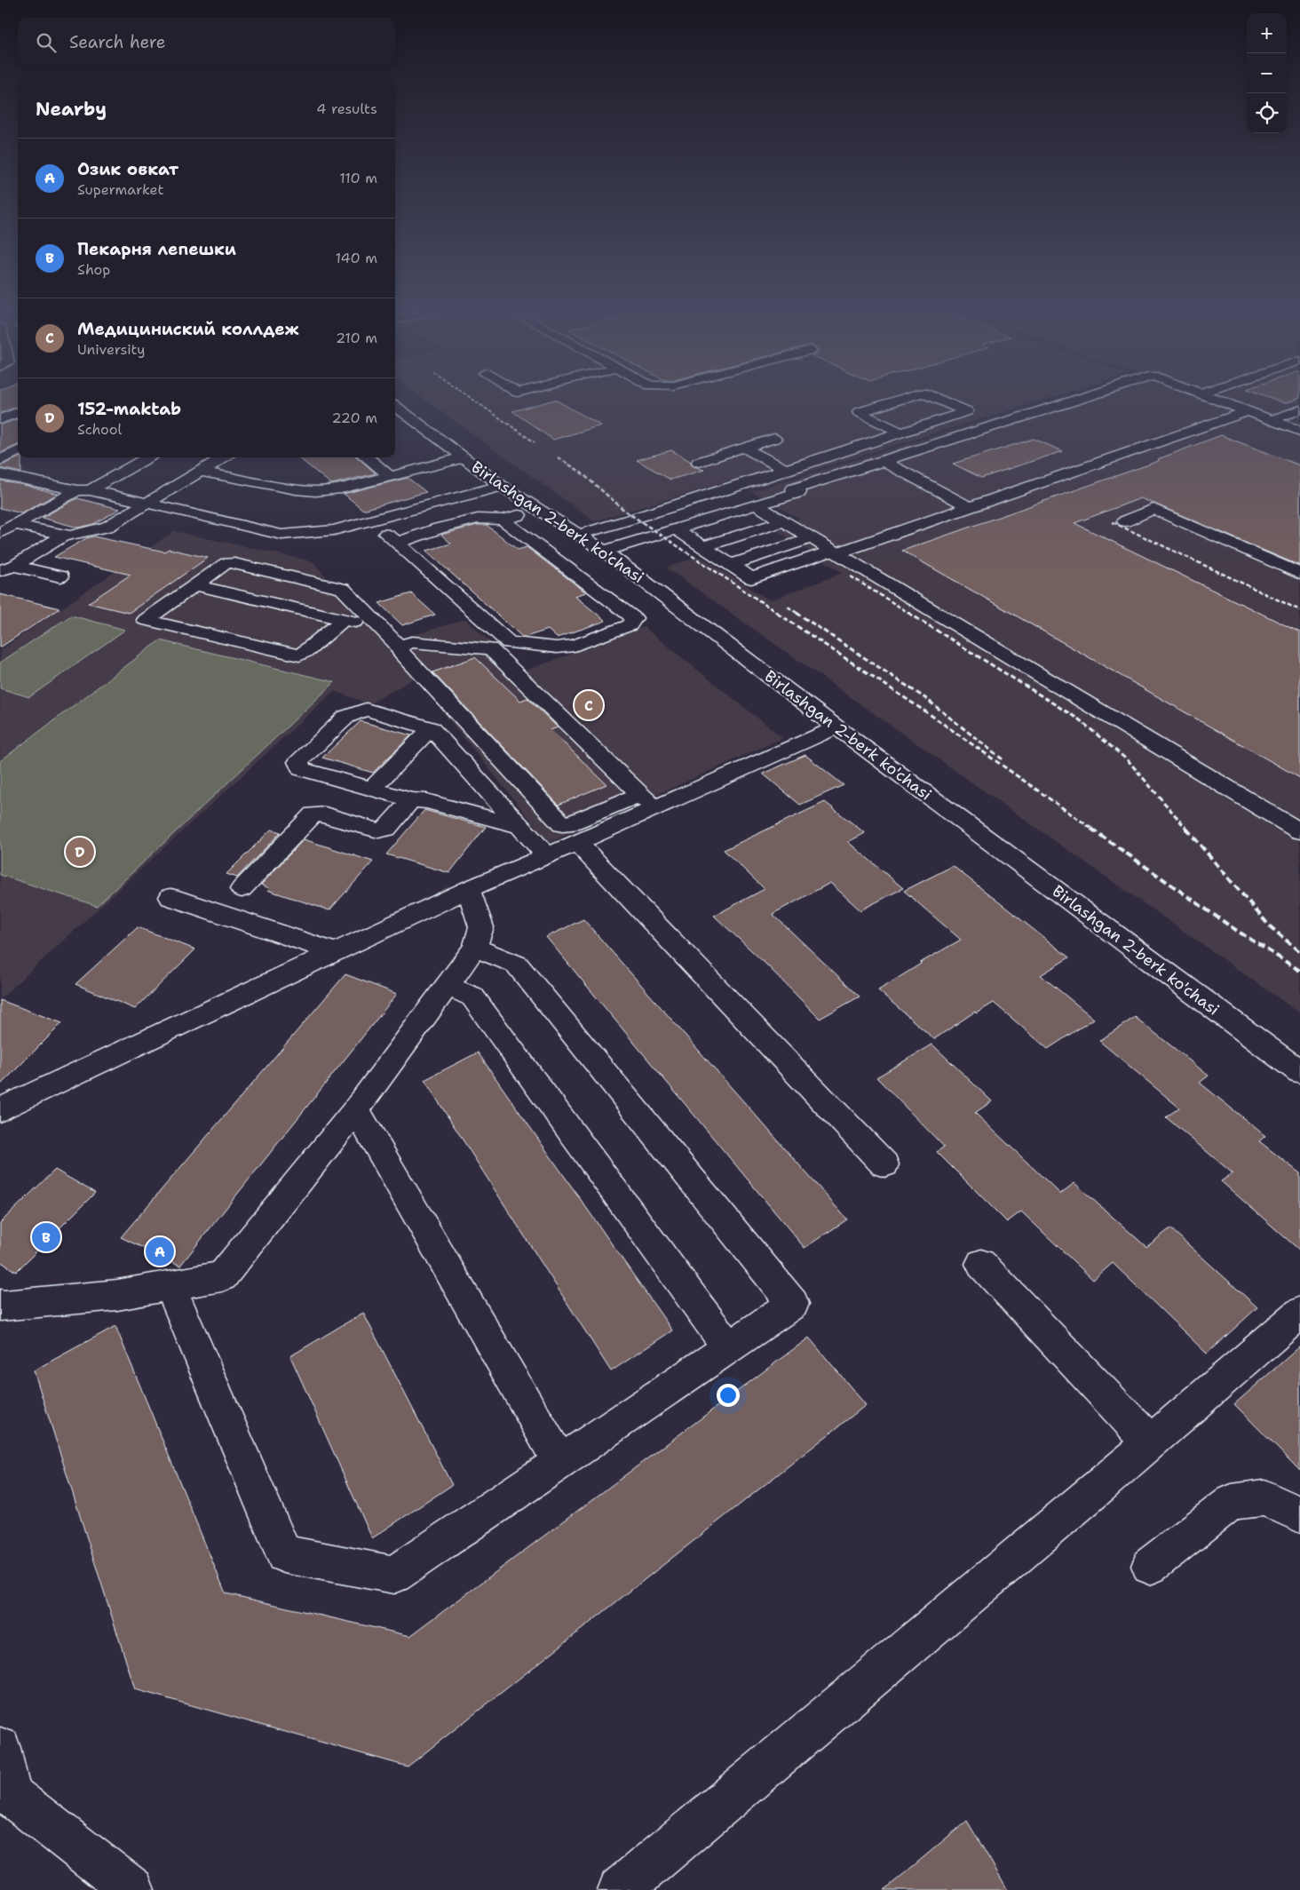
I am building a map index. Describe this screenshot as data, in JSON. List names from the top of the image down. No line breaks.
{"streets":{"street":["Birlashgan 2-berk ko'chasi"]},"page":{"map_buttons":["+","−"],"search":"Search here","heading":["Nearby","4 results"],"list":[{"mark":"A","name":"Озик овкат","note":"Supermarket","value":"110 m"},{"mark":"B","name":"Пекарня лепешки","note":"Shop","value":"140 m"},{"mark":"C","name":"Медициниский коллдеж","note":"University","value":"210 m"},{"mark":"D","name":"152-maktab","note":"School","value":"220 m"}],"pins":["C","D","B","A"]}}
